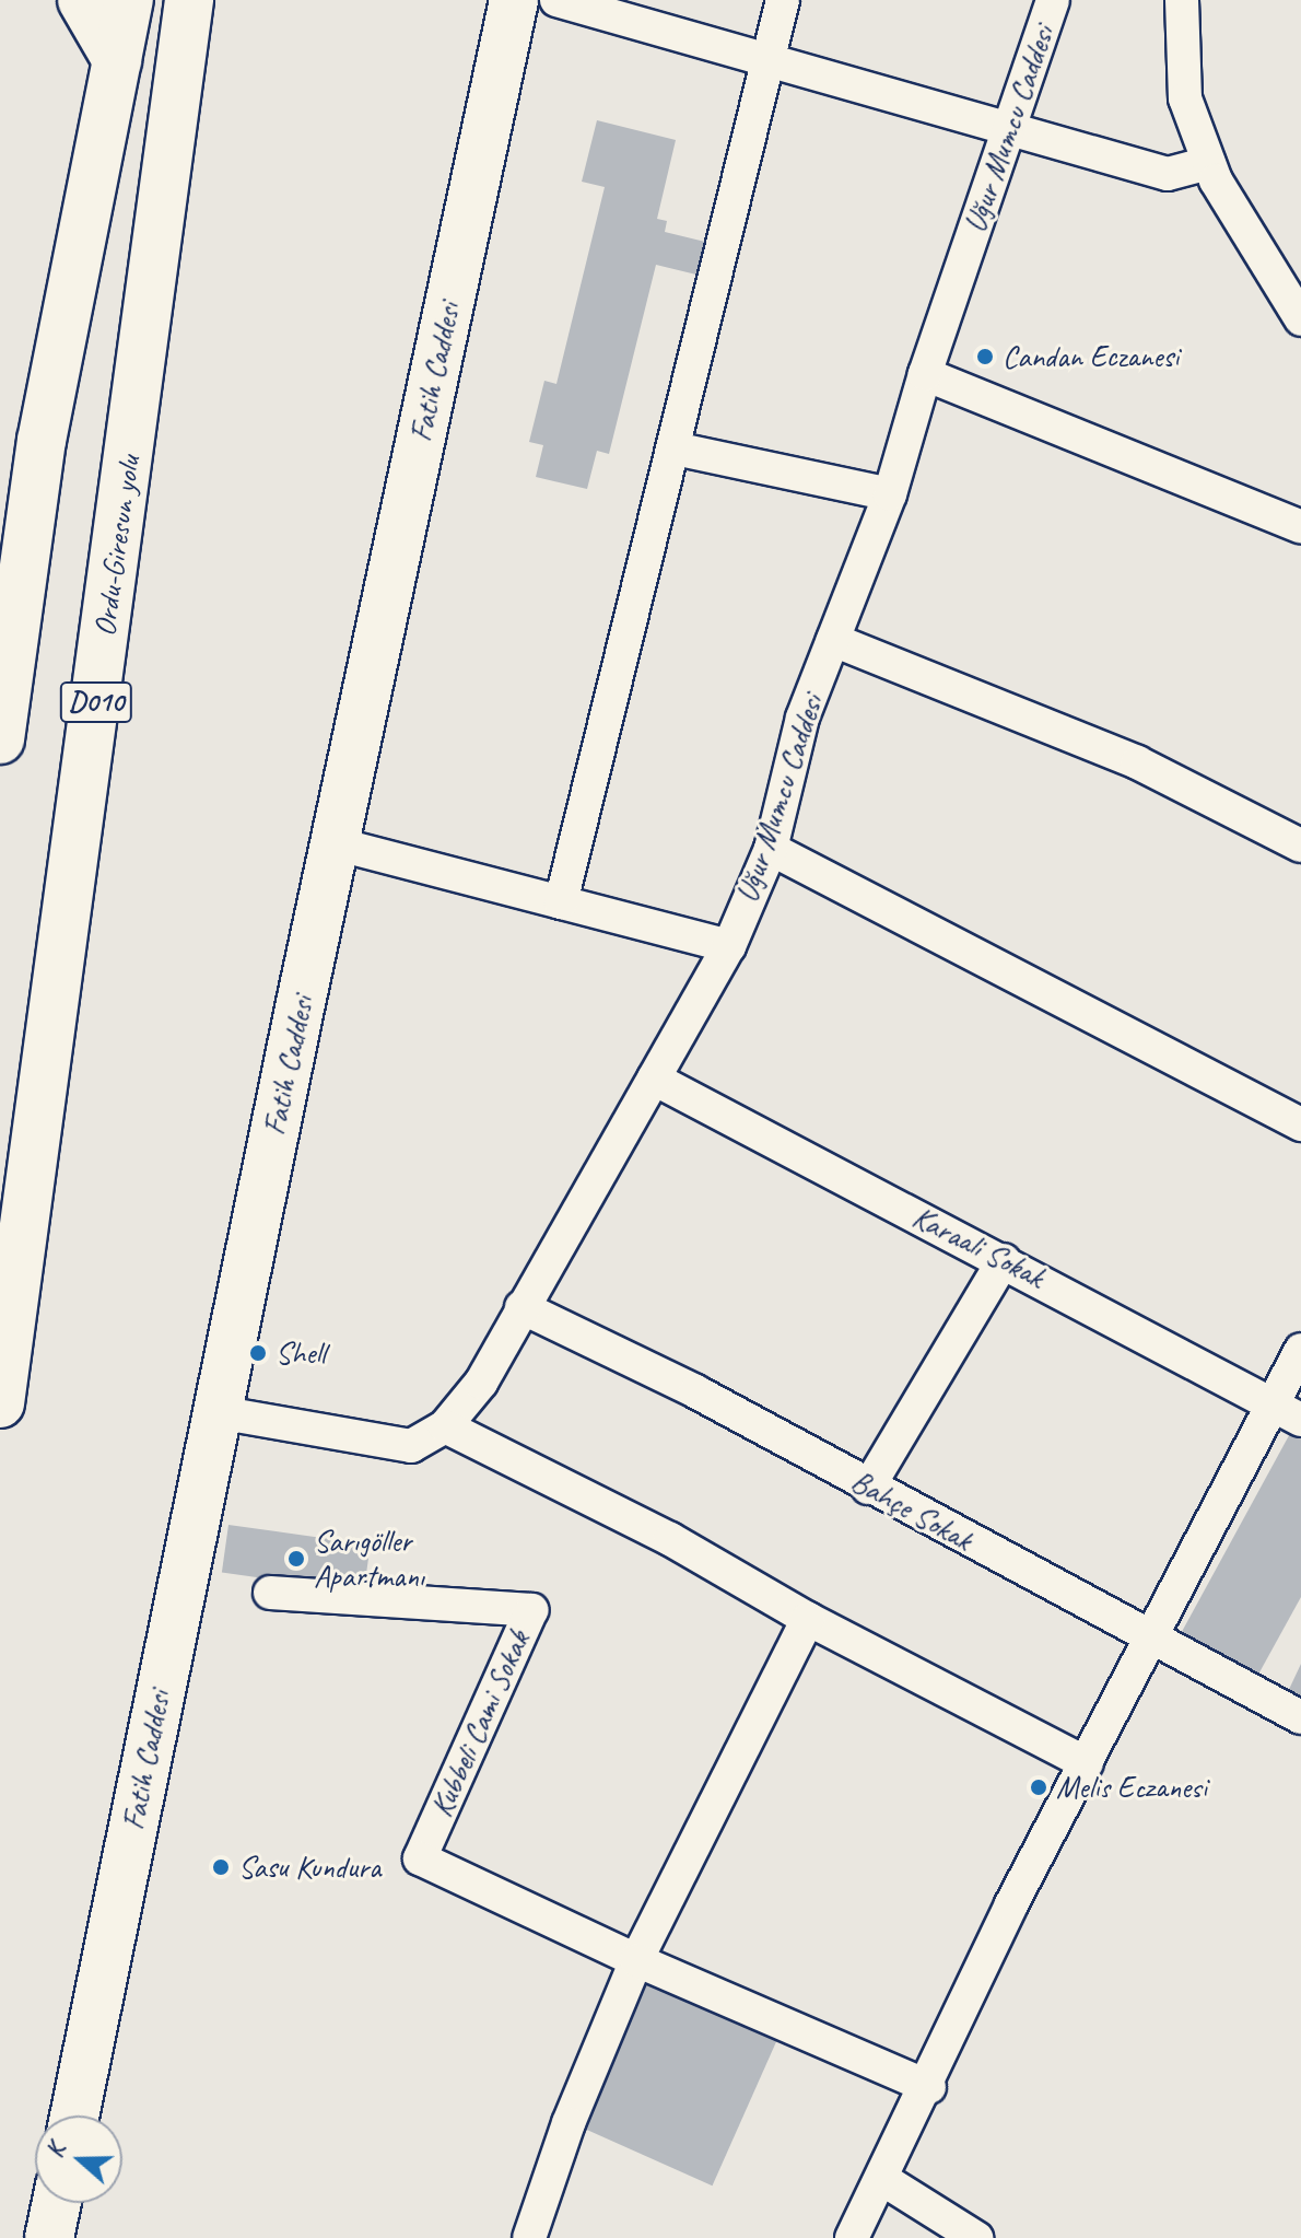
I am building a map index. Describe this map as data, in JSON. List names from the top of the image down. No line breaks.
{"streets":{"main road":["Fatih Caddesi","Ordu-Giresun yolu","D010"],"street":["Uğur Mumcu Caddesi","Karaali Sokak","Bahçe Sokak","Kubbeli Cami Sokak"]},"crossings":[["Uğur Mumcu Caddesi","Fatih Caddesi"],["Uğur Mumcu Caddesi","Karaali Sokak"],["Uğur Mumcu Caddesi","Bahçe Sokak"]],"places":["Candan Eczanesi","Shell","Sarıgöller Apartmanı","Melis Eczanesi","Sasu Kundura"],"north":"left"}
